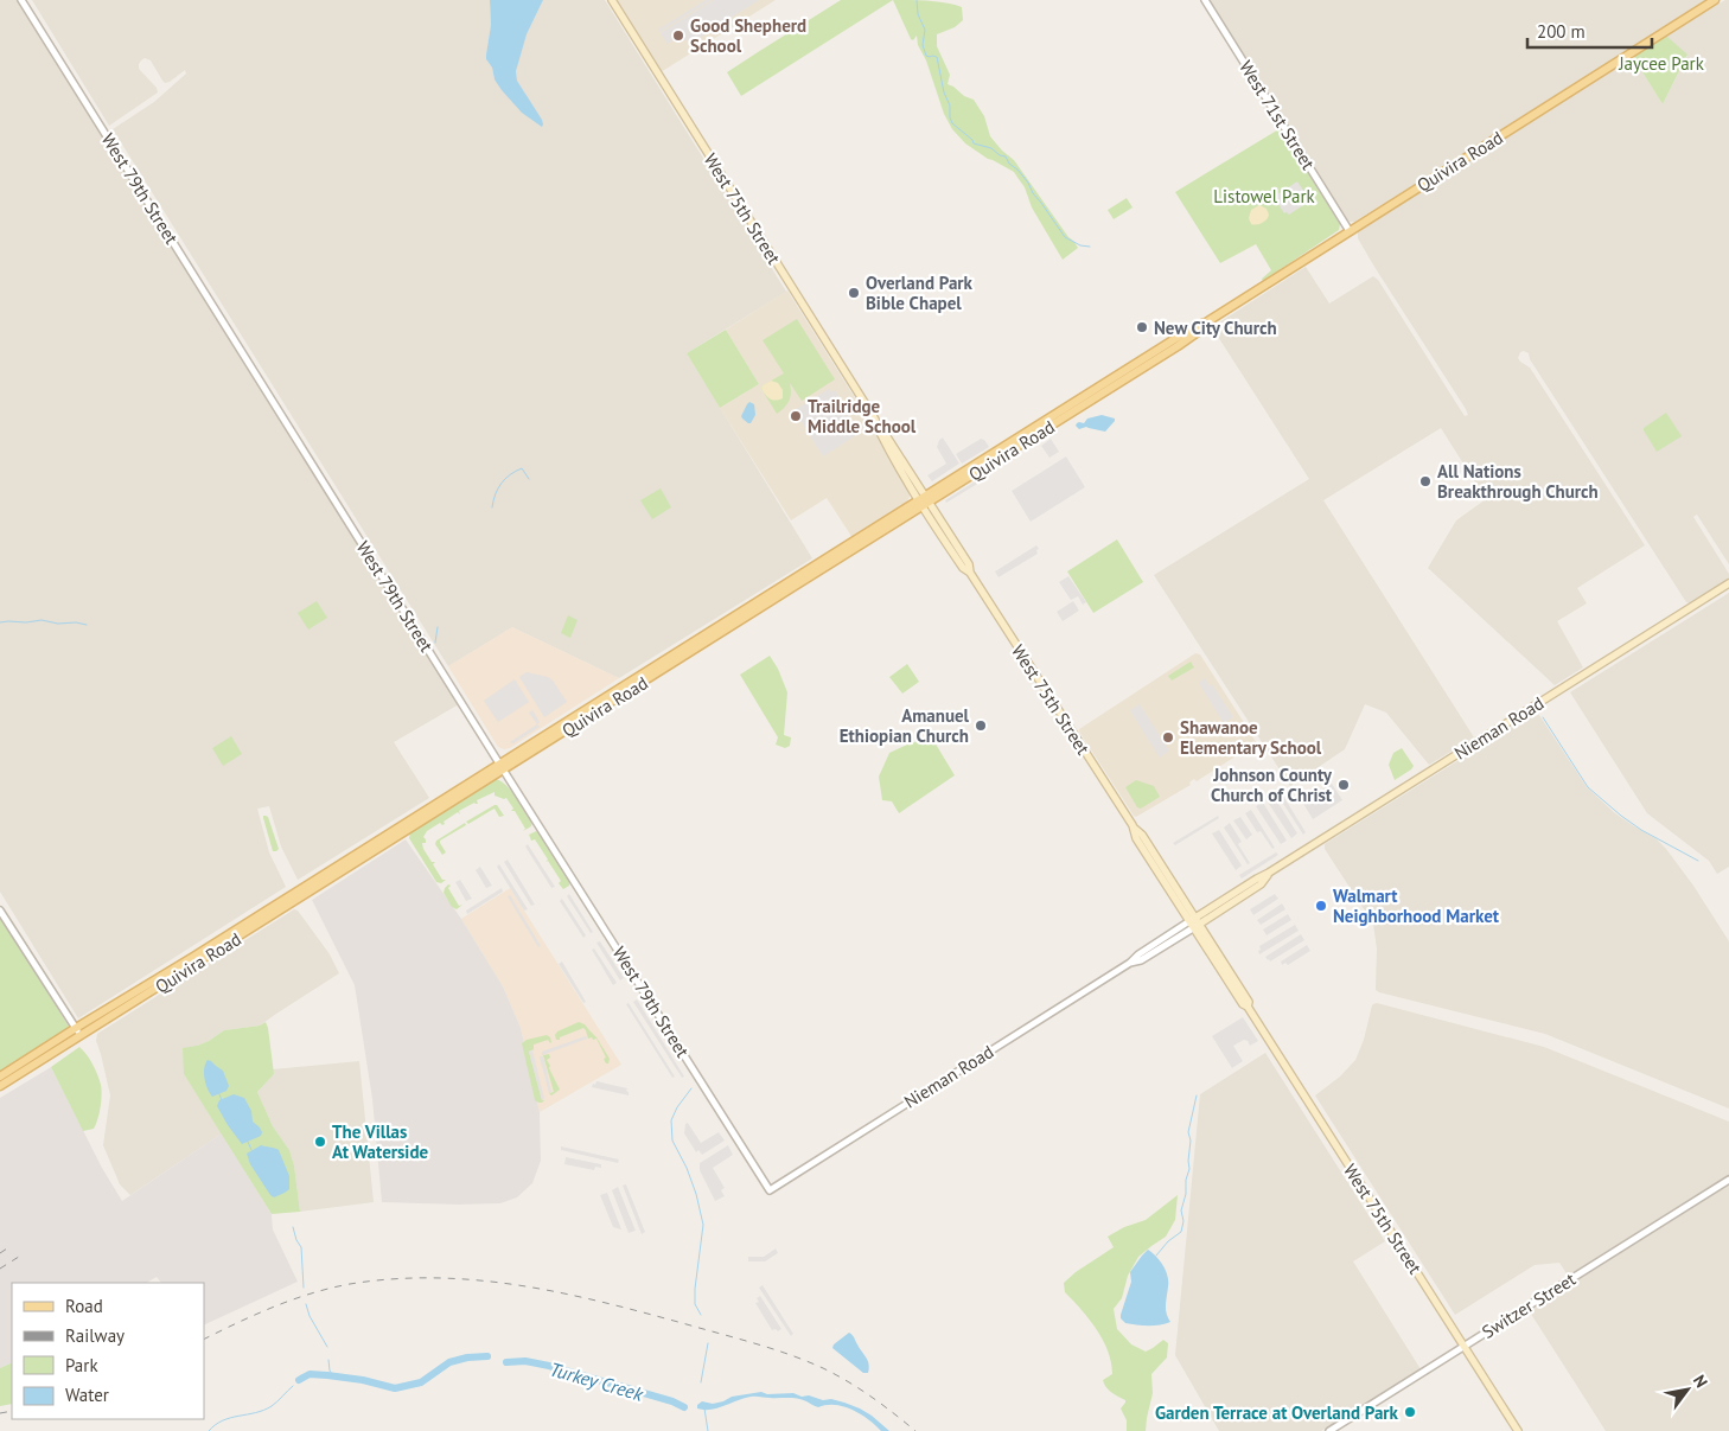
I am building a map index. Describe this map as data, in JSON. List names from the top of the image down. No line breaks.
{"streets":{"main road":["Quivira Road","West 75th Street","Nieman Road"],"street":["West 71st Street","West 79th Street","Switzer Street"]},"crossings":[["West 71st Street","Quivira Road"],["Quivira Road","West 79th Street"],["Quivira Road","West 75th Street"],["West 79th Street","Nieman Road"],["West 75th Street","Nieman Road"],["West 75th Street","Switzer Street"]],"water":["Turkey Creek"],"parks":["Jaycee Park","Listowel Park"],"places":["Good Shepherd School","Overland Park Bible Chapel","New City Church","Trailridge Middle School","All Nations Breakthrough Church","Amanuel Ethiopian Church","Shawanoe Elementary School","Johnson County Church of Christ","Walmart Neighborhood Market","The Villas At Waterside","Garden Terrace at Overland Park"],"legend":["Road","Railway","Park","Water"],"scale_bar":"200 m","north":"top right"}
